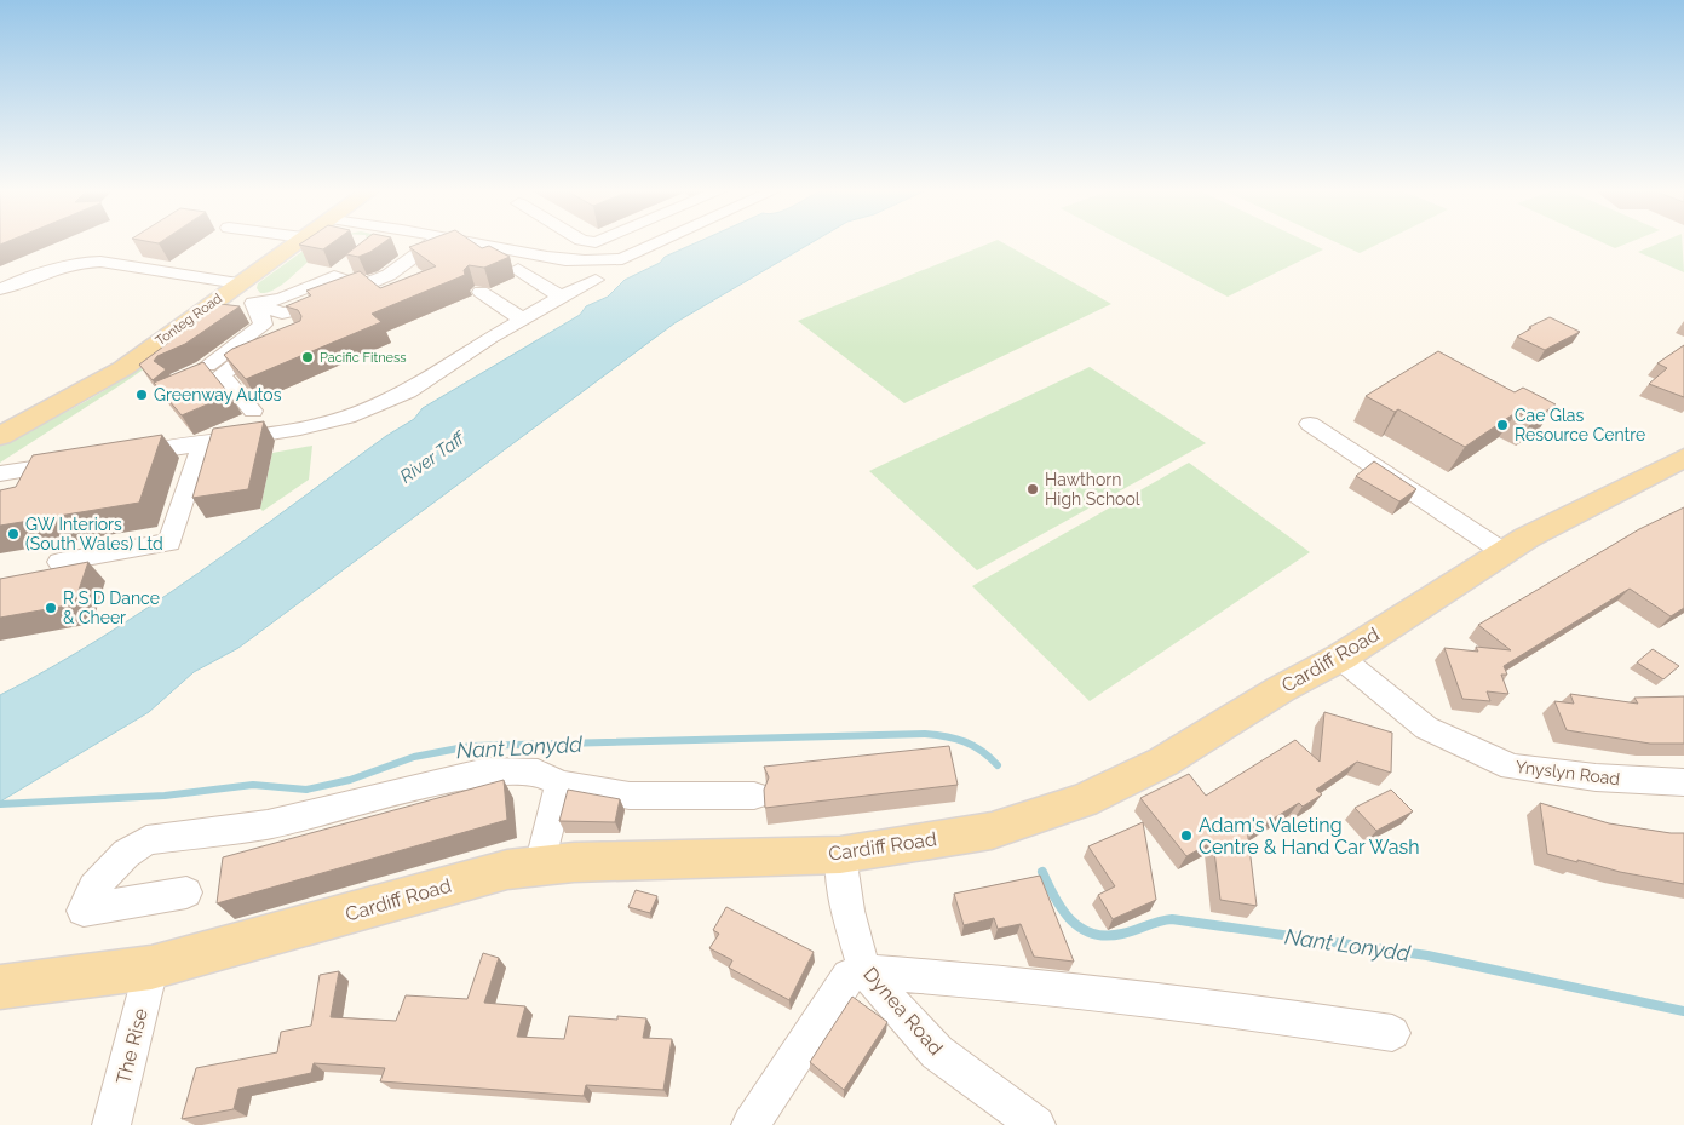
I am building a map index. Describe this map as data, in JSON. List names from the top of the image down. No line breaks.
{"streets":{"main road":["Tonteg Road","Cardiff Road"],"street":["Ynyslyn Road","Dynea Road","The Rise"]},"crossings":[["Cardiff Road","Ynyslyn Road"],["Cardiff Road","Dynea Road"],["Cardiff Road","The Rise"]],"water":["River Taff","Nant Lonydd"],"places":["Pacific Fitness","Greenway Autos","Cae Glas Resource Centre","Hawthorn High School","GW Interiors (South Wales) Ltd","R S D Dance & Cheer","Adam's Valeting Centre & Hand Car Wash"]}
